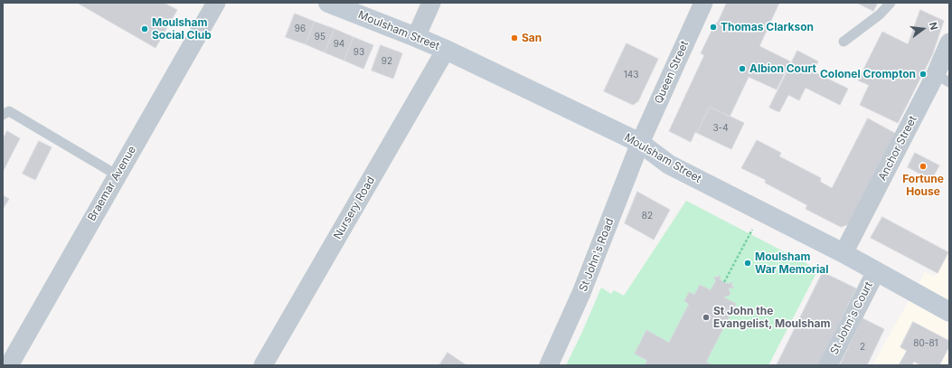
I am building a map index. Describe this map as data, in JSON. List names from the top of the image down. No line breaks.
{"streets":{"street":["Moulsham Street","Queen Street","Anchor Street","Braemar Avenue","Nursery Road","St John's Road","St John's Court"]},"crossings":[["Moulsham Street","Queen Street"],["Moulsham Street","Anchor Street"],["Moulsham Street","Nursery Road"],["Moulsham Street","St John's Road"],["Moulsham Street","St John's Court"],["Queen Street","St John's Road"]],"places":["Thomas Clarkson","Moulsham Social Club","San","Albion Court","Colonel Crompton","Fortune House","Moulsham War Memorial","St John the Evangelist, Moulsham"],"house_numbers":["96","95","94","93","92","143","3-4","82","80-81","2"],"north":"right"}
